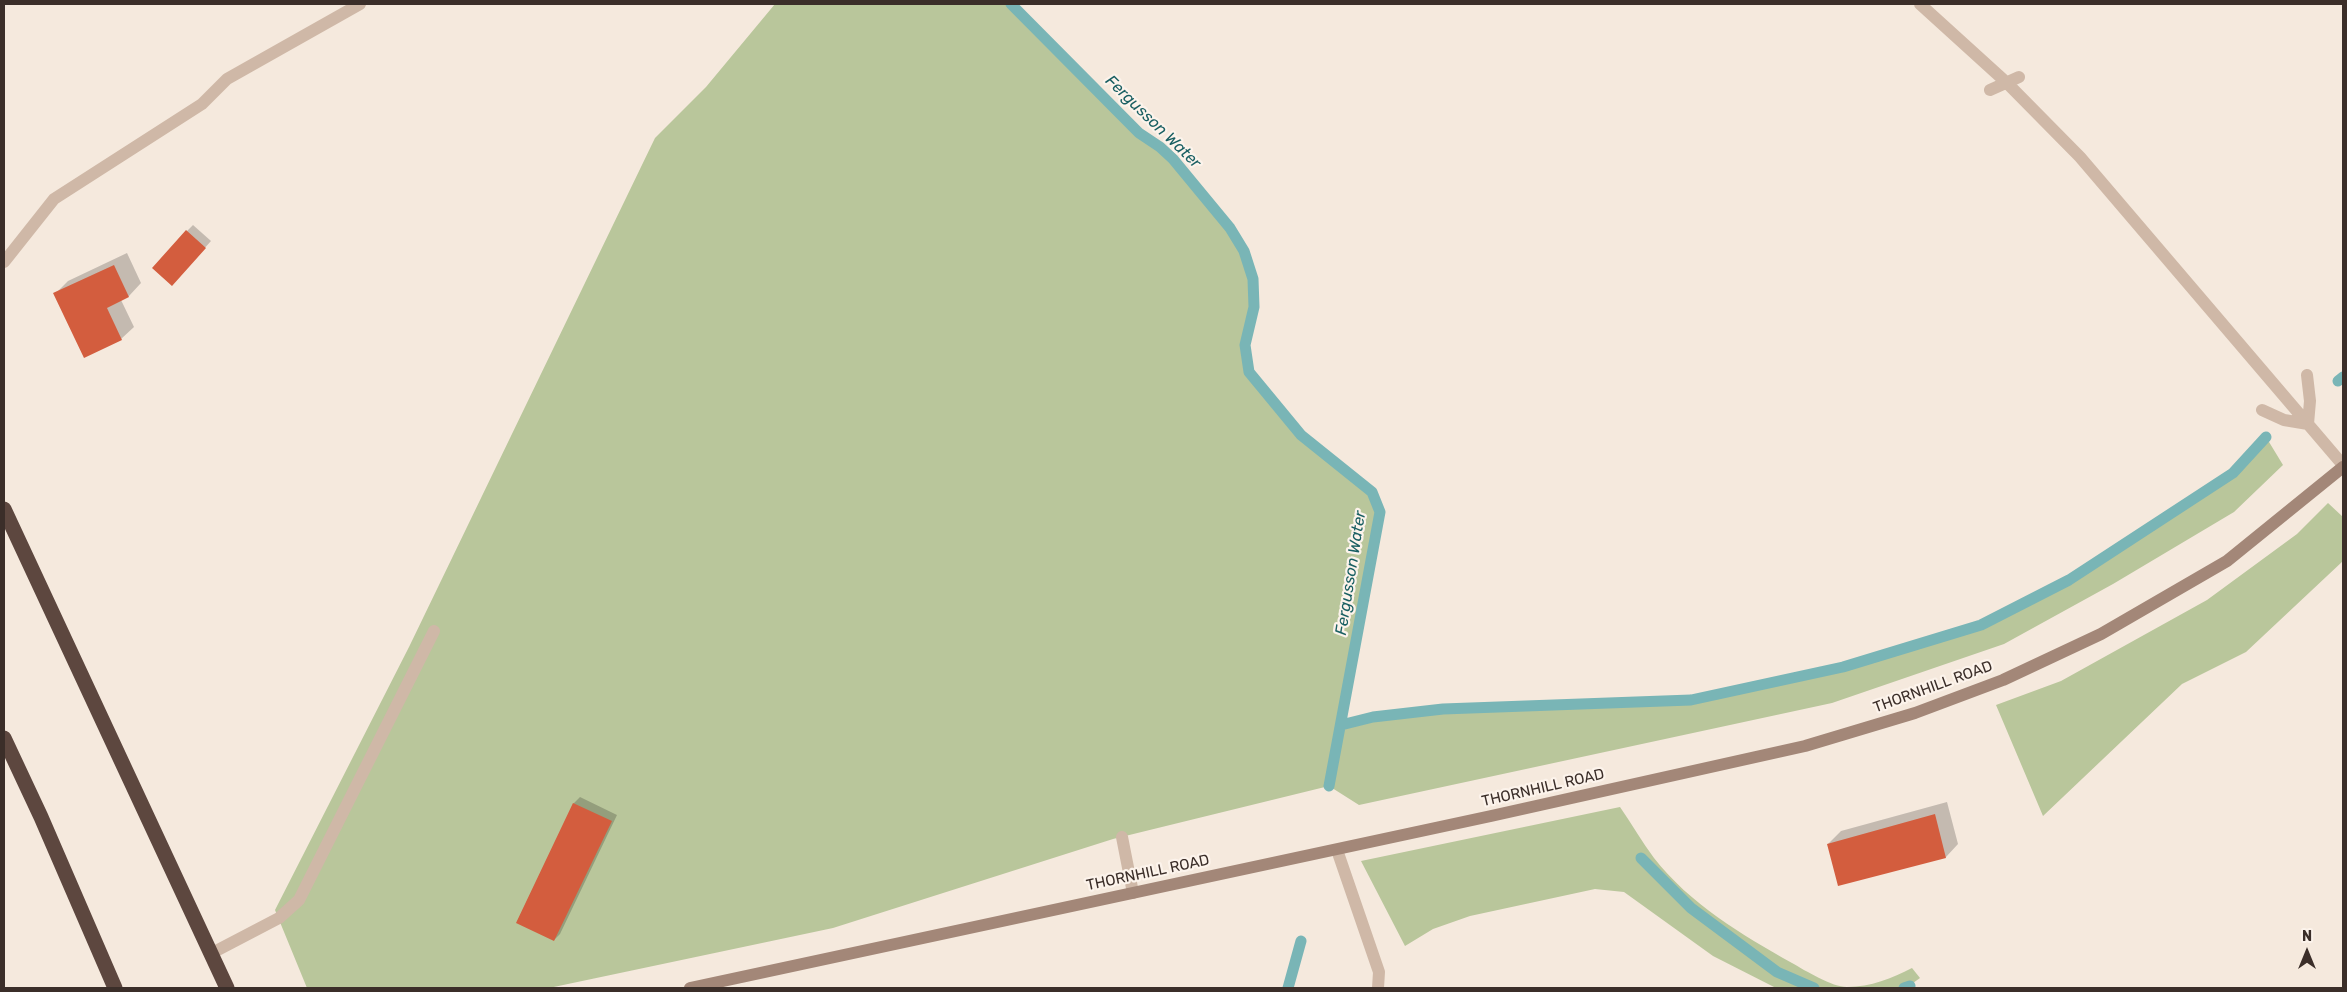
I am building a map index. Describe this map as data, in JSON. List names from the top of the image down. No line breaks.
{"streets":{"street":["THORNHILL ROAD"]},"water":["Fergusson Water"],"north":"top"}
